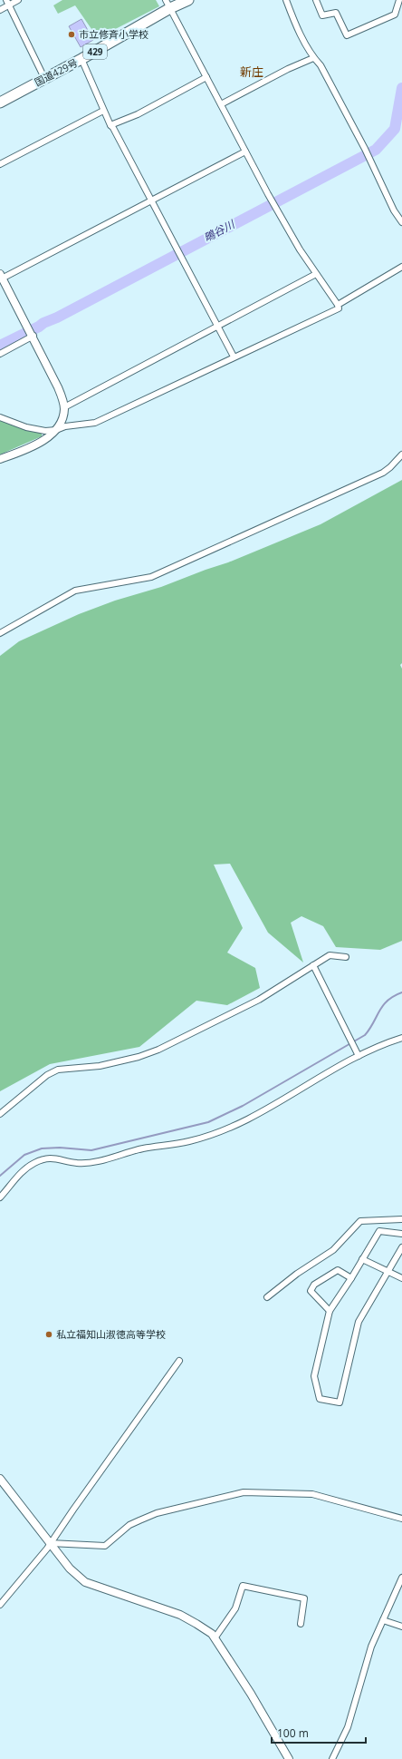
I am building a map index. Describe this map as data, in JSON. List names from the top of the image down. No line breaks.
{"streets":{"highway":["429","国道429号"]},"districts":["新庄"],"water":["鴫谷川"],"places":["市立修斉小学校","私立福知山淑徳高等学校"],"scale_bar":"100 m"}
